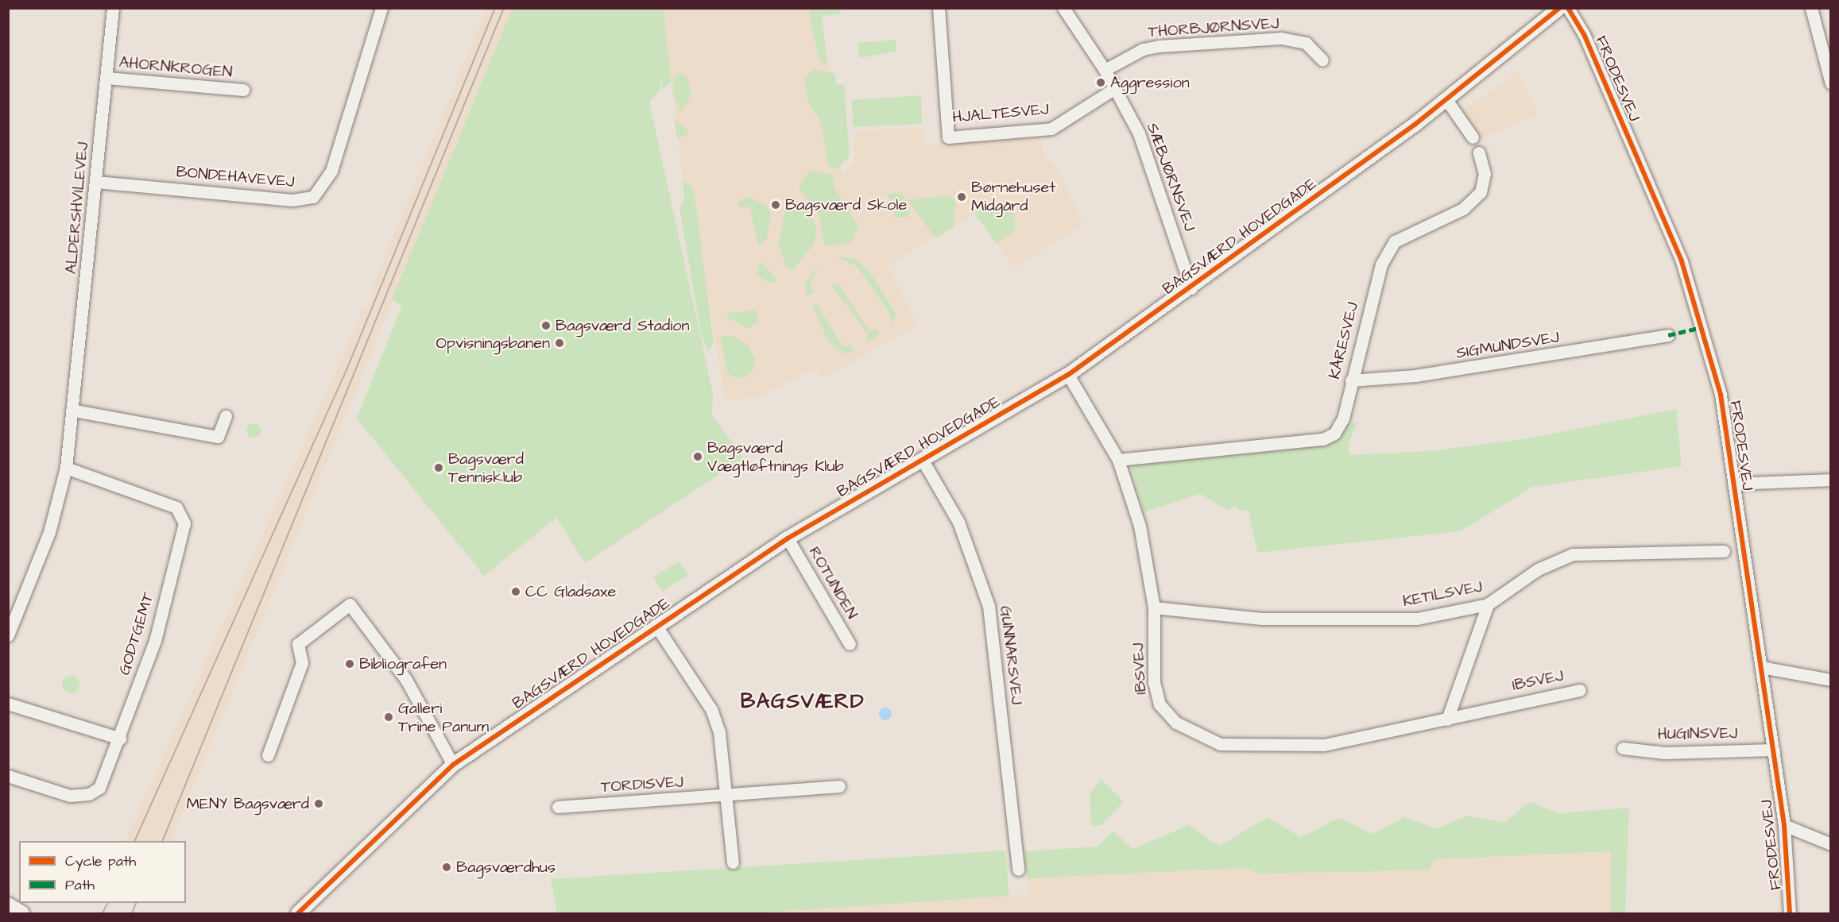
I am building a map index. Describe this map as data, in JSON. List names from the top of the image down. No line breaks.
{"streets":{"street":["THORBJØRNSVEJ","AHORNKROGEN","FRODESVEJ","HJALTESVEJ","BONDEHAVEVEJ","SÆBJØRNSVEJ","ALDERSHVILEVEJ","BAGSVÆRD HOVEDGADE","KÅRESVEJ","SIGMUNDSVEJ","ROTUNDEN","KETILSVEJ","GODTGEMT","GUNNARSVEJ","IBSVEJ","HUGINSVEJ","TORDISVEJ"]},"crossings":[["THORBJØRNSVEJ","SÆBJØRNSVEJ"],["AHORNKROGEN","ALDERSHVILEVEJ"],["FRODESVEJ","HUGINSVEJ"],["HJALTESVEJ","SÆBJØRNSVEJ"],["BONDEHAVEVEJ","ALDERSHVILEVEJ"],["SÆBJØRNSVEJ","BAGSVÆRD HOVEDGADE"],["ALDERSHVILEVEJ","GODTGEMT"],["BAGSVÆRD HOVEDGADE","ROTUNDEN"],["BAGSVÆRD HOVEDGADE","GUNNARSVEJ"],["BAGSVÆRD HOVEDGADE","IBSVEJ"],["KÅRESVEJ","SIGMUNDSVEJ"],["KÅRESVEJ","IBSVEJ"],["KETILSVEJ","IBSVEJ"]],"districts":["BAGSVÆRD"],"places":["Aggression","Børnehuset Midgård","Bagsværd Skole","Bagsværd Stadion","Opvisningsbanen","Bagsværd Vægtløftnings Klub","Bagsværd Tennisklub","CC Gladsaxe","Bibliografen","Galleri Trine Panum","MENY Bagsværd","Bagsværdhus"],"legend":["Cycle path","Path"]}
